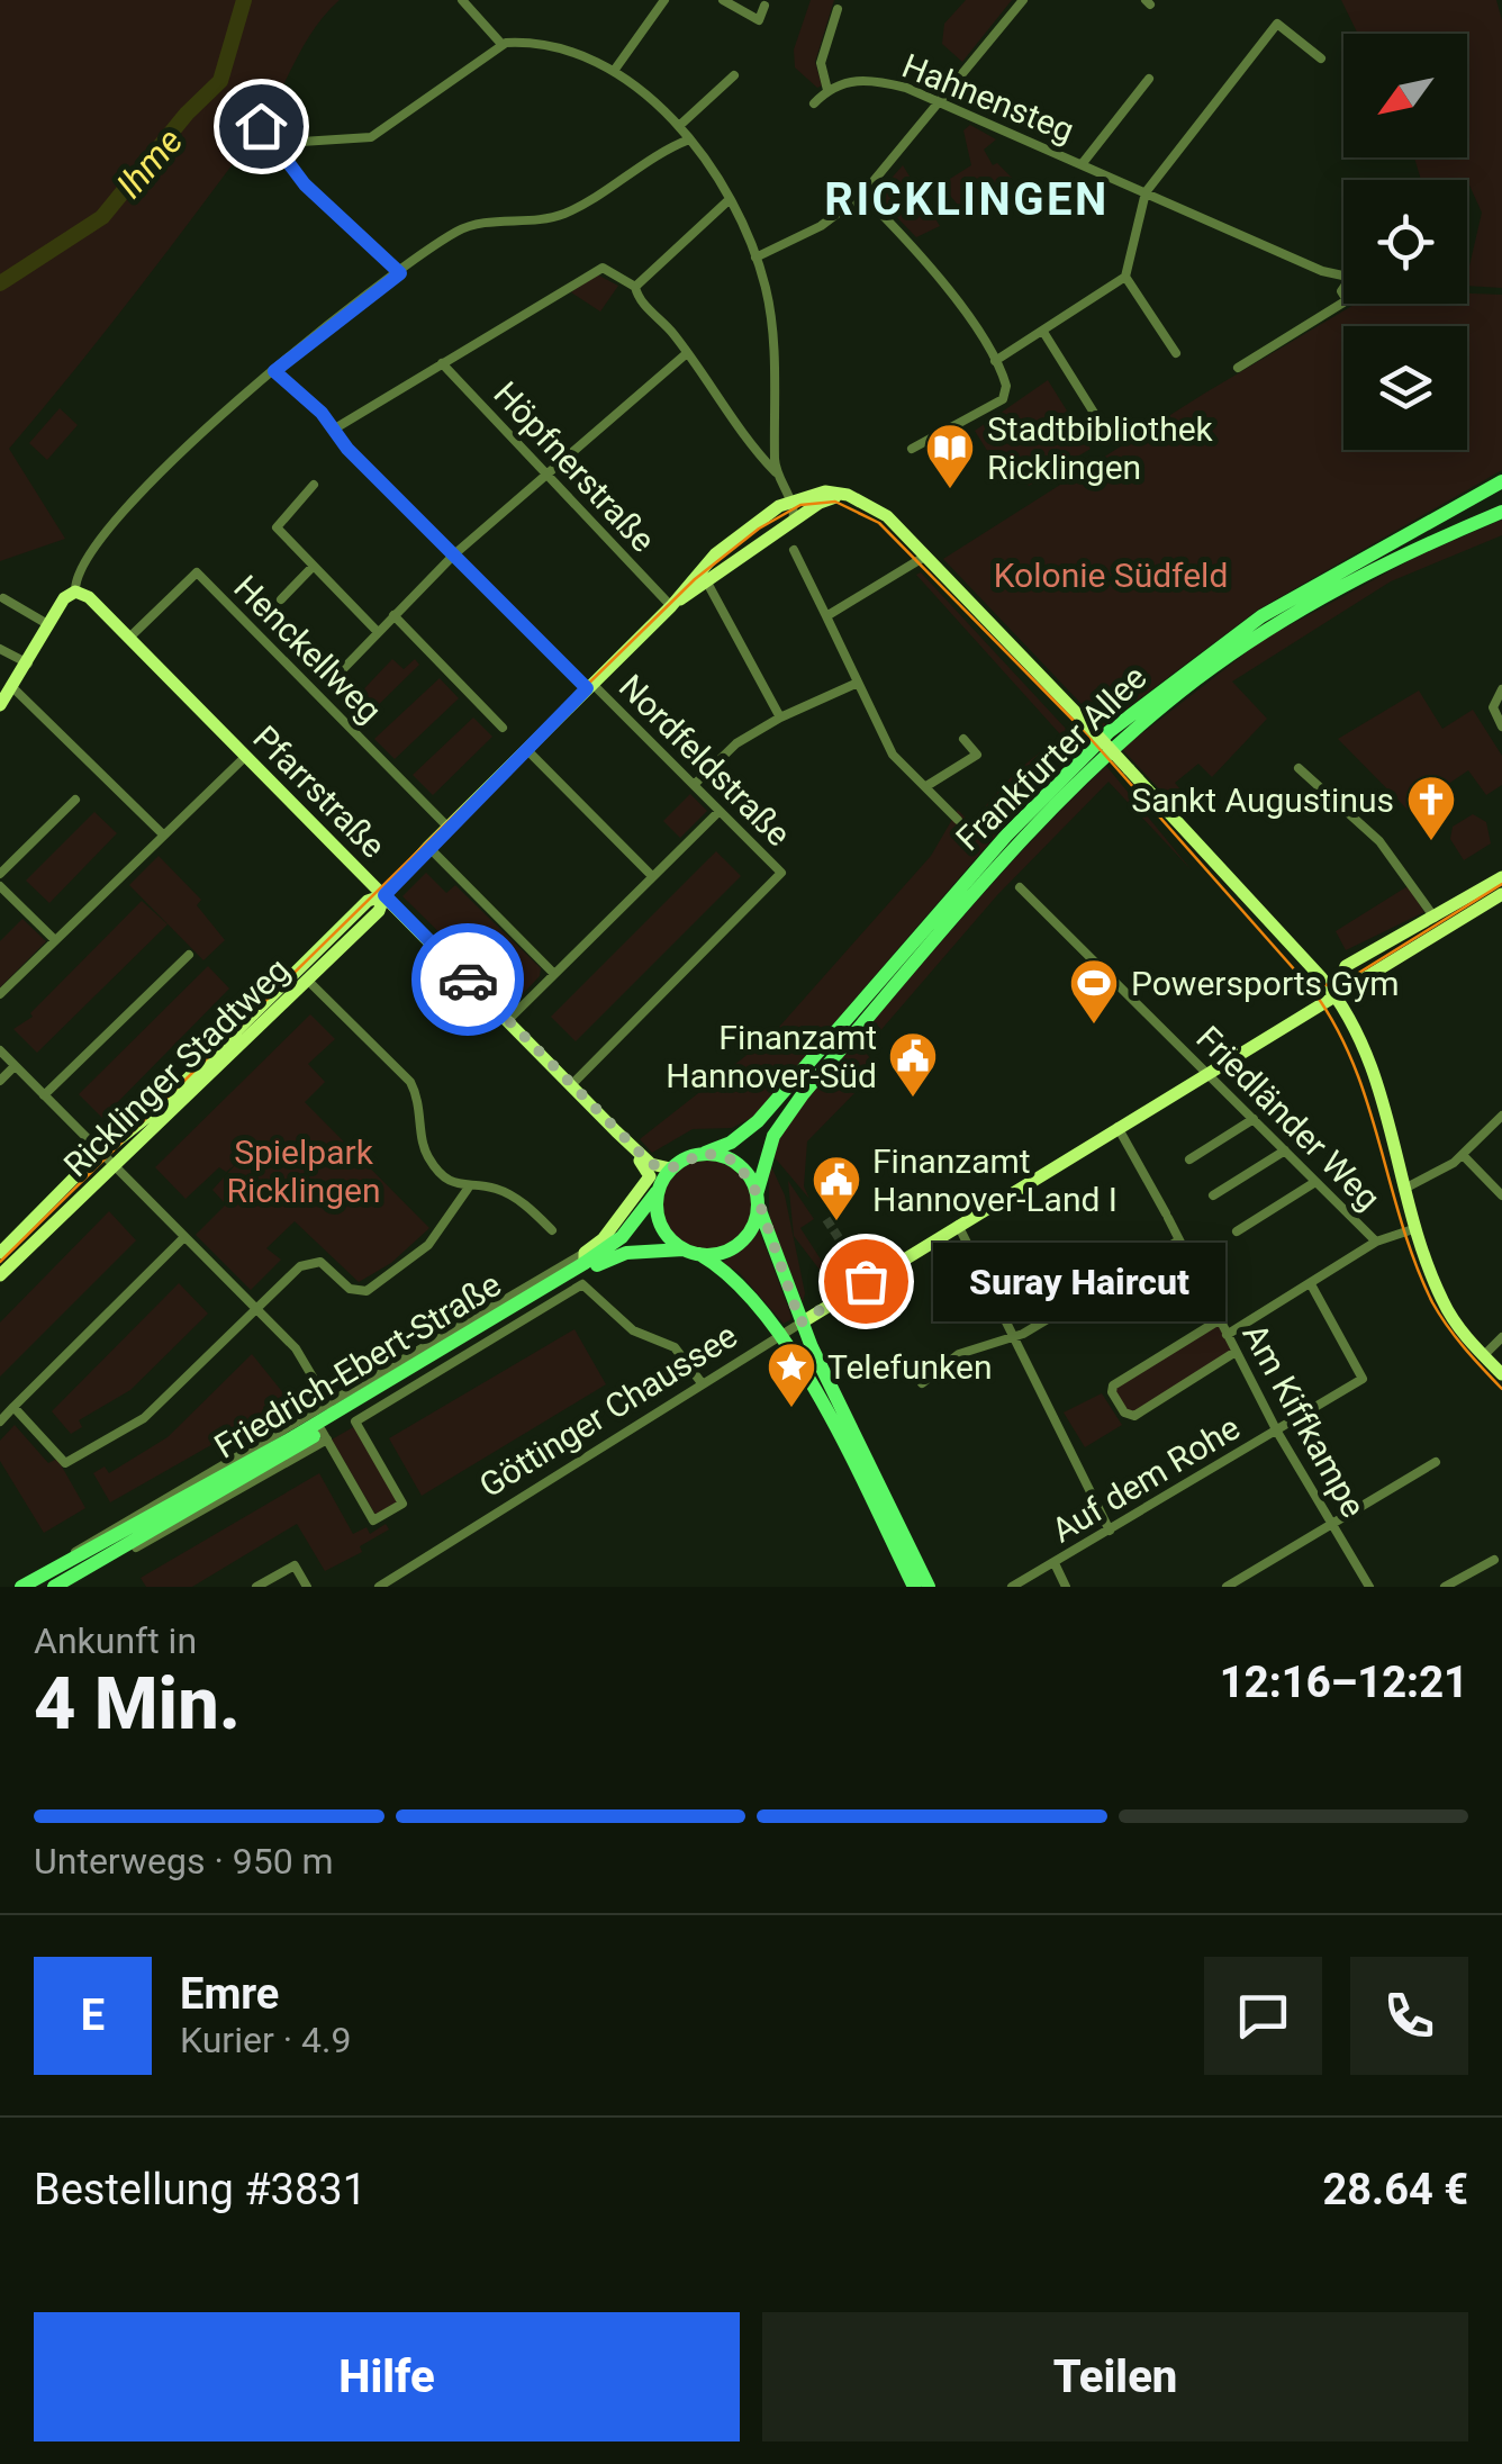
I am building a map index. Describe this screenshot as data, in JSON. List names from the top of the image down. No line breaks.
{"streets":{"main road":["Frankfurter Allee","Friedrich-Ebert-Straße"],"street":["Hahnensteg","Höpfnerstraße","Henckellweg","Nordfeldstraße","Pfarrstraße","Ricklinger Stadtweg","Friedländer Weg","Göttinger Chaussee","Am Kiffkampe","Auf dem Rohe"]},"crossings":[["Höpfnerstraße","Ricklinger Stadtweg"],["Henckellweg","Pfarrstraße"],["Henckellweg","Ricklinger Stadtweg"],["Frankfurter Allee","Pfarrstraße"],["Frankfurter Allee","Friedrich-Ebert-Straße"],["Nordfeldstraße","Pfarrstraße"],["Nordfeldstraße","Ricklinger Stadtweg"],["Pfarrstraße","Ricklinger Stadtweg"],["Pfarrstraße","Friedrich-Ebert-Straße"],["Friedländer Weg","Göttinger Chaussee"],["Göttinger Chaussee","Am Kiffkampe"],["Am Kiffkampe","Auf dem Rohe"]],"districts":["RICKLINGEN"],"water":["Ihme"],"parks":["Kolonie Südfeld","Spielpark Ricklingen"],"places":{"library":["Stadtbibliothek Ricklingen"],"church":["Sankt Augustinus"],"sports":["Powersports Gym"],"public building":["Finanzamt Hannover-Süd","Finanzamt Hannover-Land I"],"other":["Suray Haircut"],"place":["Telefunken"]},"north":"bottom left","page":{"bubble":"Suray Haircut","heading":["4 Min.","Ankunft in","12:16–12:21"],"panel":["Emre","Kurier · 4.9","Bestellung #3831","28.64 €"],"bar":"Unterwegs · 950 m","round":"E","buttons":["Hilfe","Teilen"]}}
